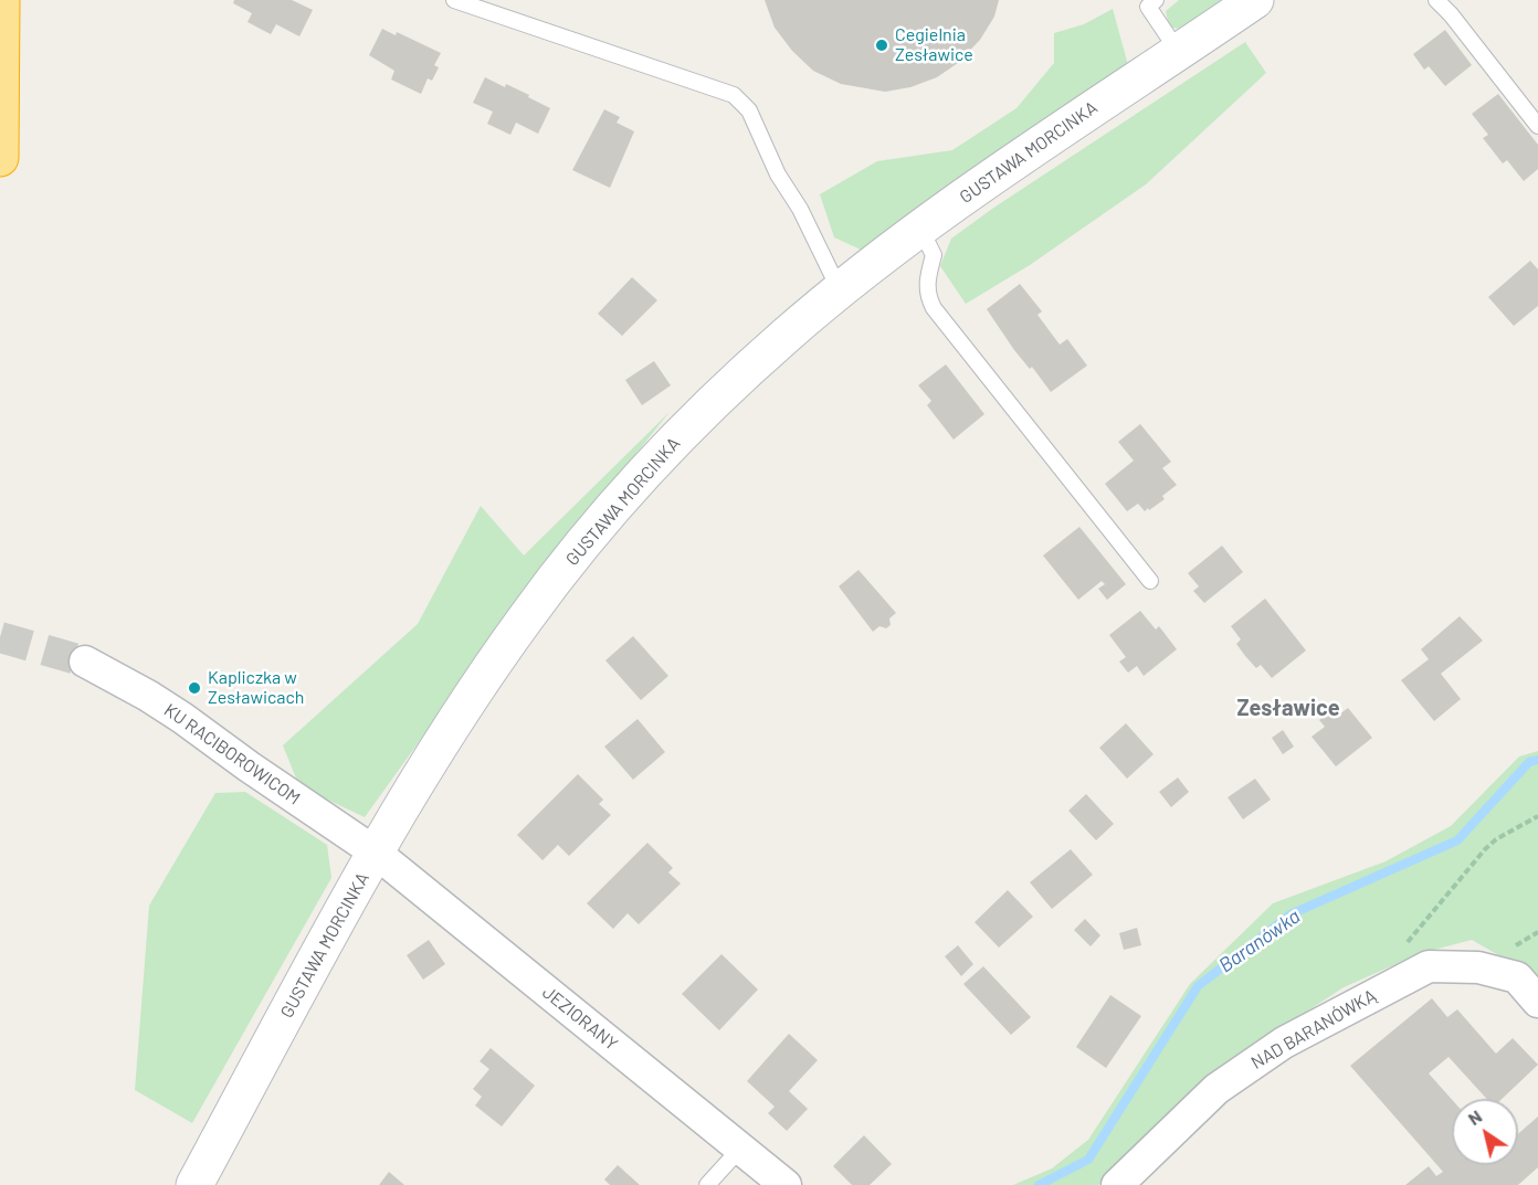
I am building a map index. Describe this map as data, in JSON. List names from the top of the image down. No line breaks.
{"streets":{"street":["GUSTAWA MORCINKA","KU RACIBOROWICOM","JEZIORANY","NAD BARANÓWKĄ"]},"crossings":[["GUSTAWA MORCINKA","KU RACIBOROWICOM"],["GUSTAWA MORCINKA","JEZIORANY"],["KU RACIBOROWICOM","JEZIORANY"]],"districts":["Zesławice"],"water":["Baranówka"],"places":["Cegielnia Zesławice","Kapliczka w Zesławicach"],"north":"top left"}
